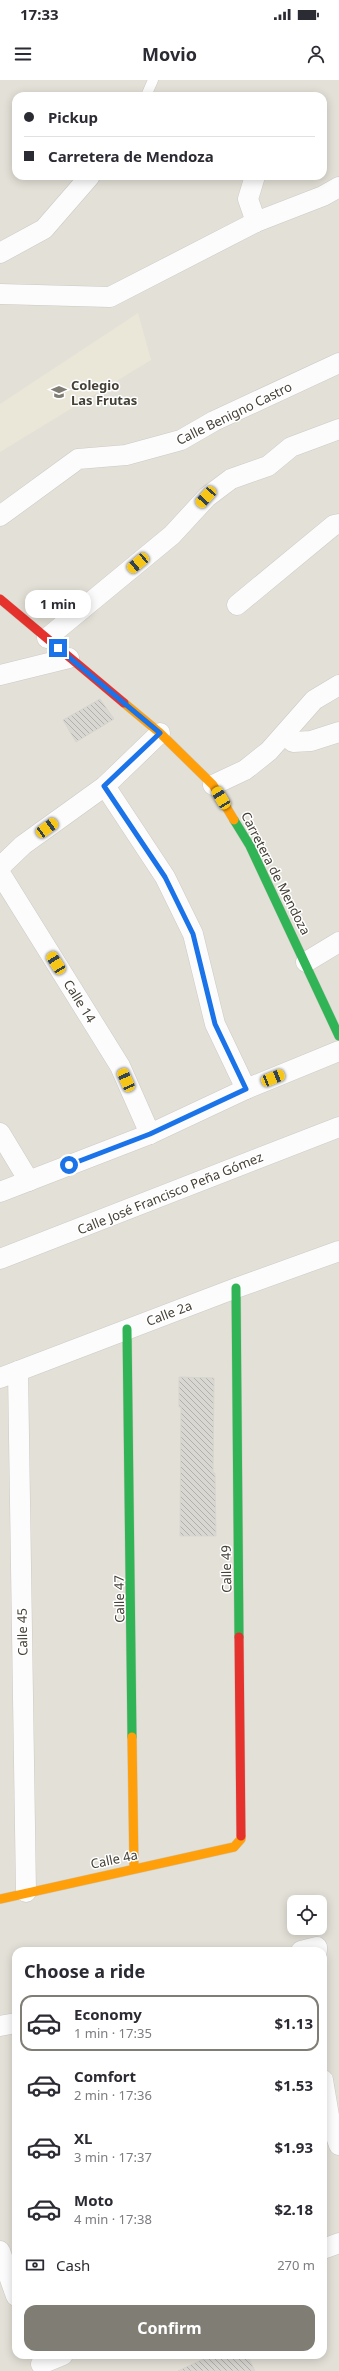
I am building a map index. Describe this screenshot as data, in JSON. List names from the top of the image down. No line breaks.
{"streets":{"street":["Calle Benigno Castro","Carretera de Mendoza","Calle 14","Calle José Francisco Peña Gómez","Calle 2a","Calle 49","Calle 47","Calle 45","Calle 4a"]},"crossings":[["Calle 2a","Calle 49"],["Calle 2a","Calle 47"],["Calle 2a","Calle 45"],["Calle 49","Calle 4a"],["Calle 47","Calle 4a"],["Calle 45","Calle 4a"]],"places":{"school or university":["Colegio Las Frutas"]},"page":{"status":"17:33","header":"Movio","banner":["Pickup","Carretera de Mendoza"],"bubble":"1 min","heading":"Choose a ride","list":[{"name":"Economy","note":"1 min · 17:35","value":"$1.13"},{"name":"Comfort","note":"2 min · 17:36","value":"$1.53"},{"name":"XL","note":"3 min · 17:37","value":"$1.93"},{"name":"Moto","note":"4 min · 17:38","value":"$2.18"}],"pay":["Cash","270 m"],"buttons":"Confirm"}}
